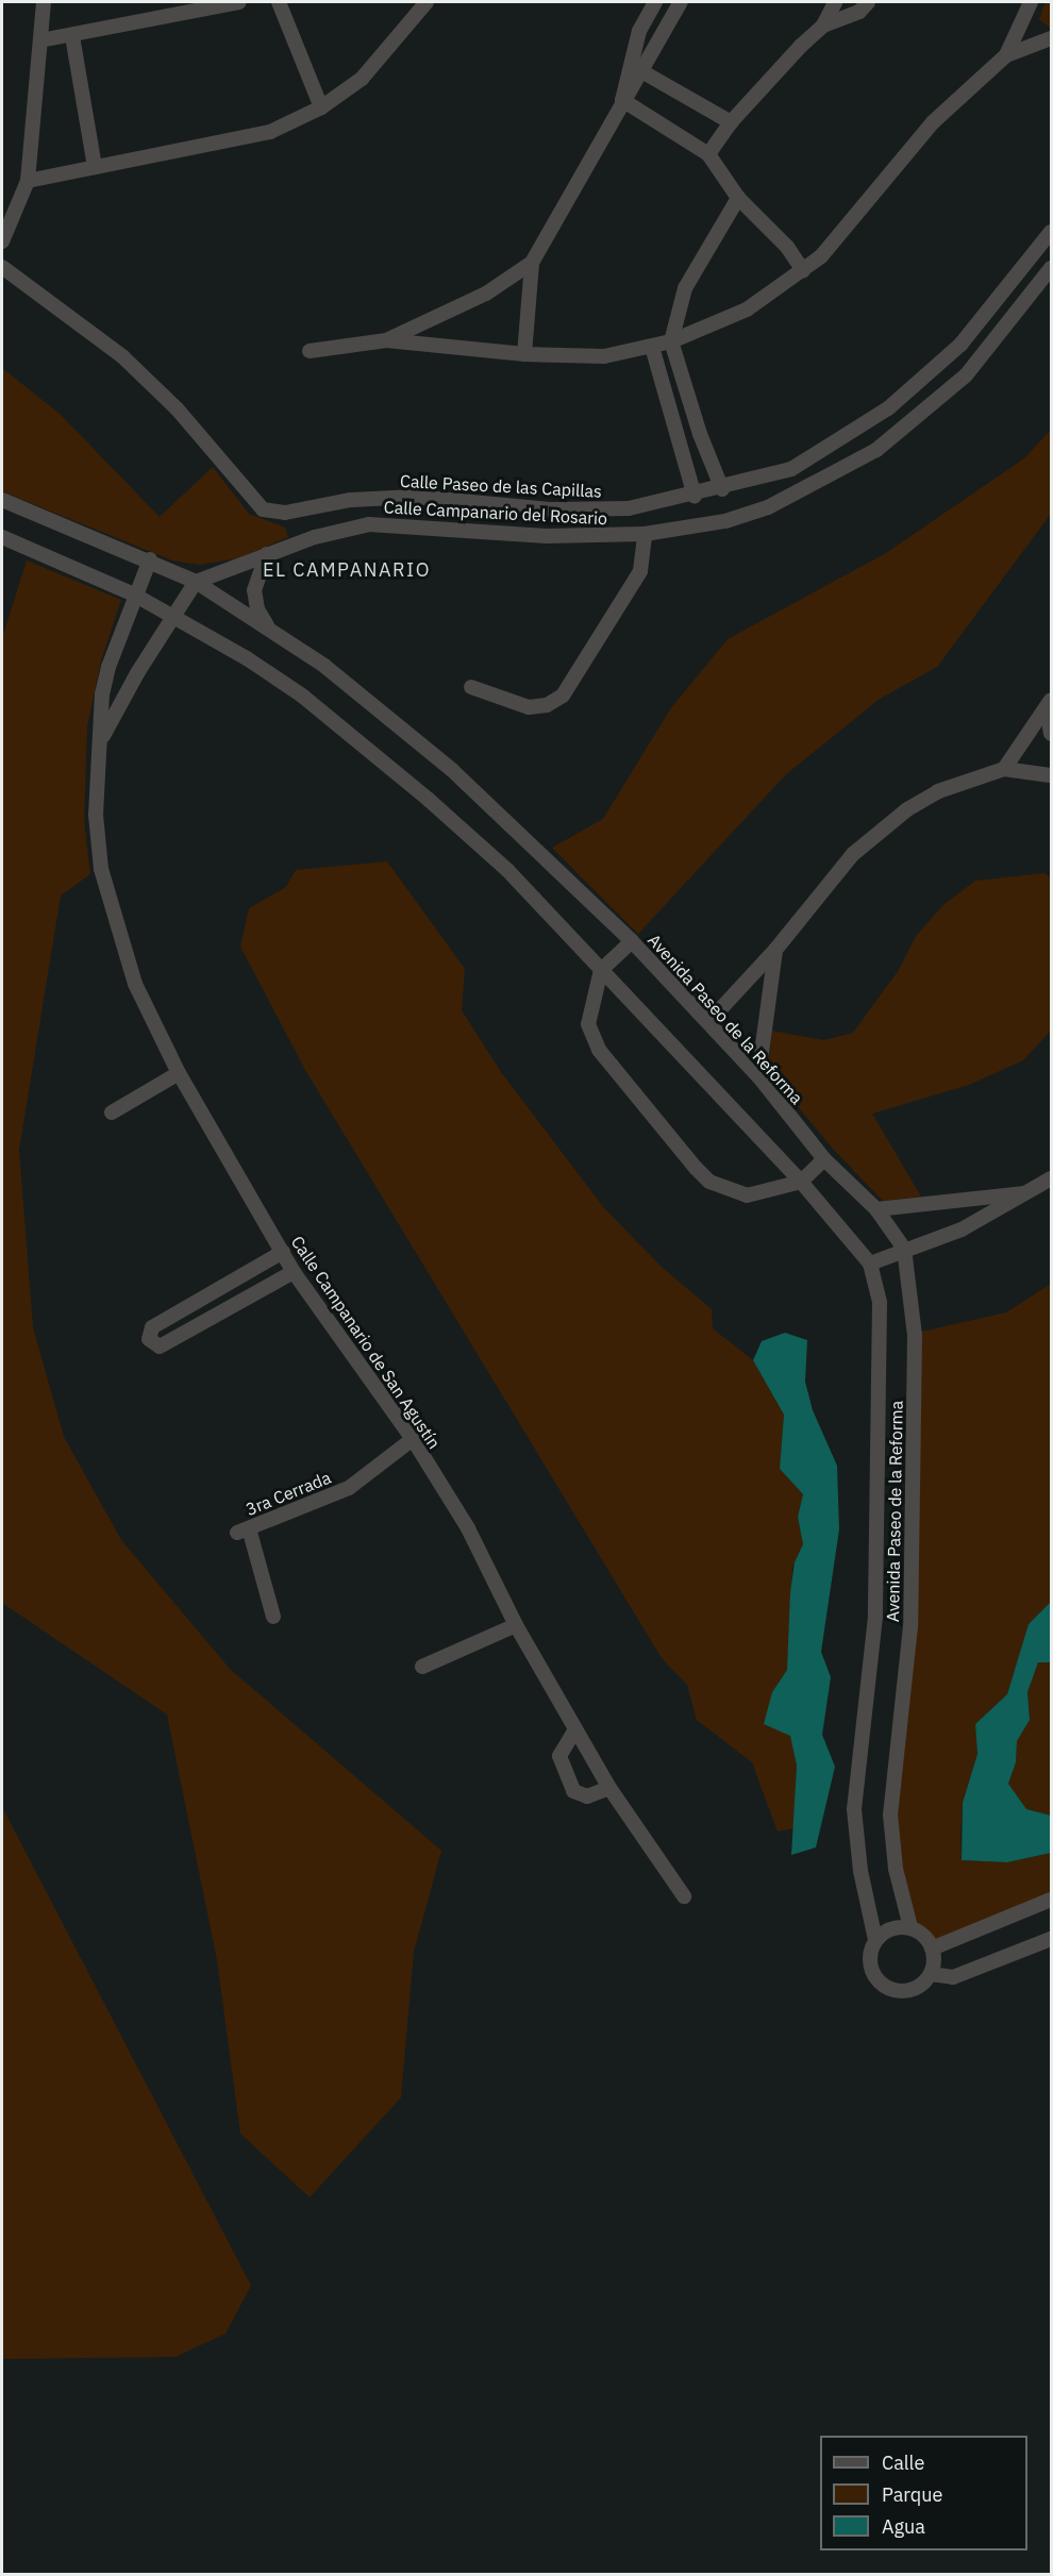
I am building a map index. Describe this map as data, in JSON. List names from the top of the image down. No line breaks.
{"streets":{"street":["Calle Paseo de las Capillas","Calle Campanario del Rosario","Avenida Paseo de la Reforma","Calle Campanario de San Agustín","3ra Cerrada"]},"crossings":[["Calle Campanario del Rosario","Avenida Paseo de la Reforma"],["Calle Campanario del Rosario","Calle Campanario de San Agustín"],["Avenida Paseo de la Reforma","Calle Campanario de San Agustín"],["Calle Campanario de San Agustín","3ra Cerrada"]],"districts":["EL CAMPANARIO"],"legend":["Calle","Parque","Agua"]}
